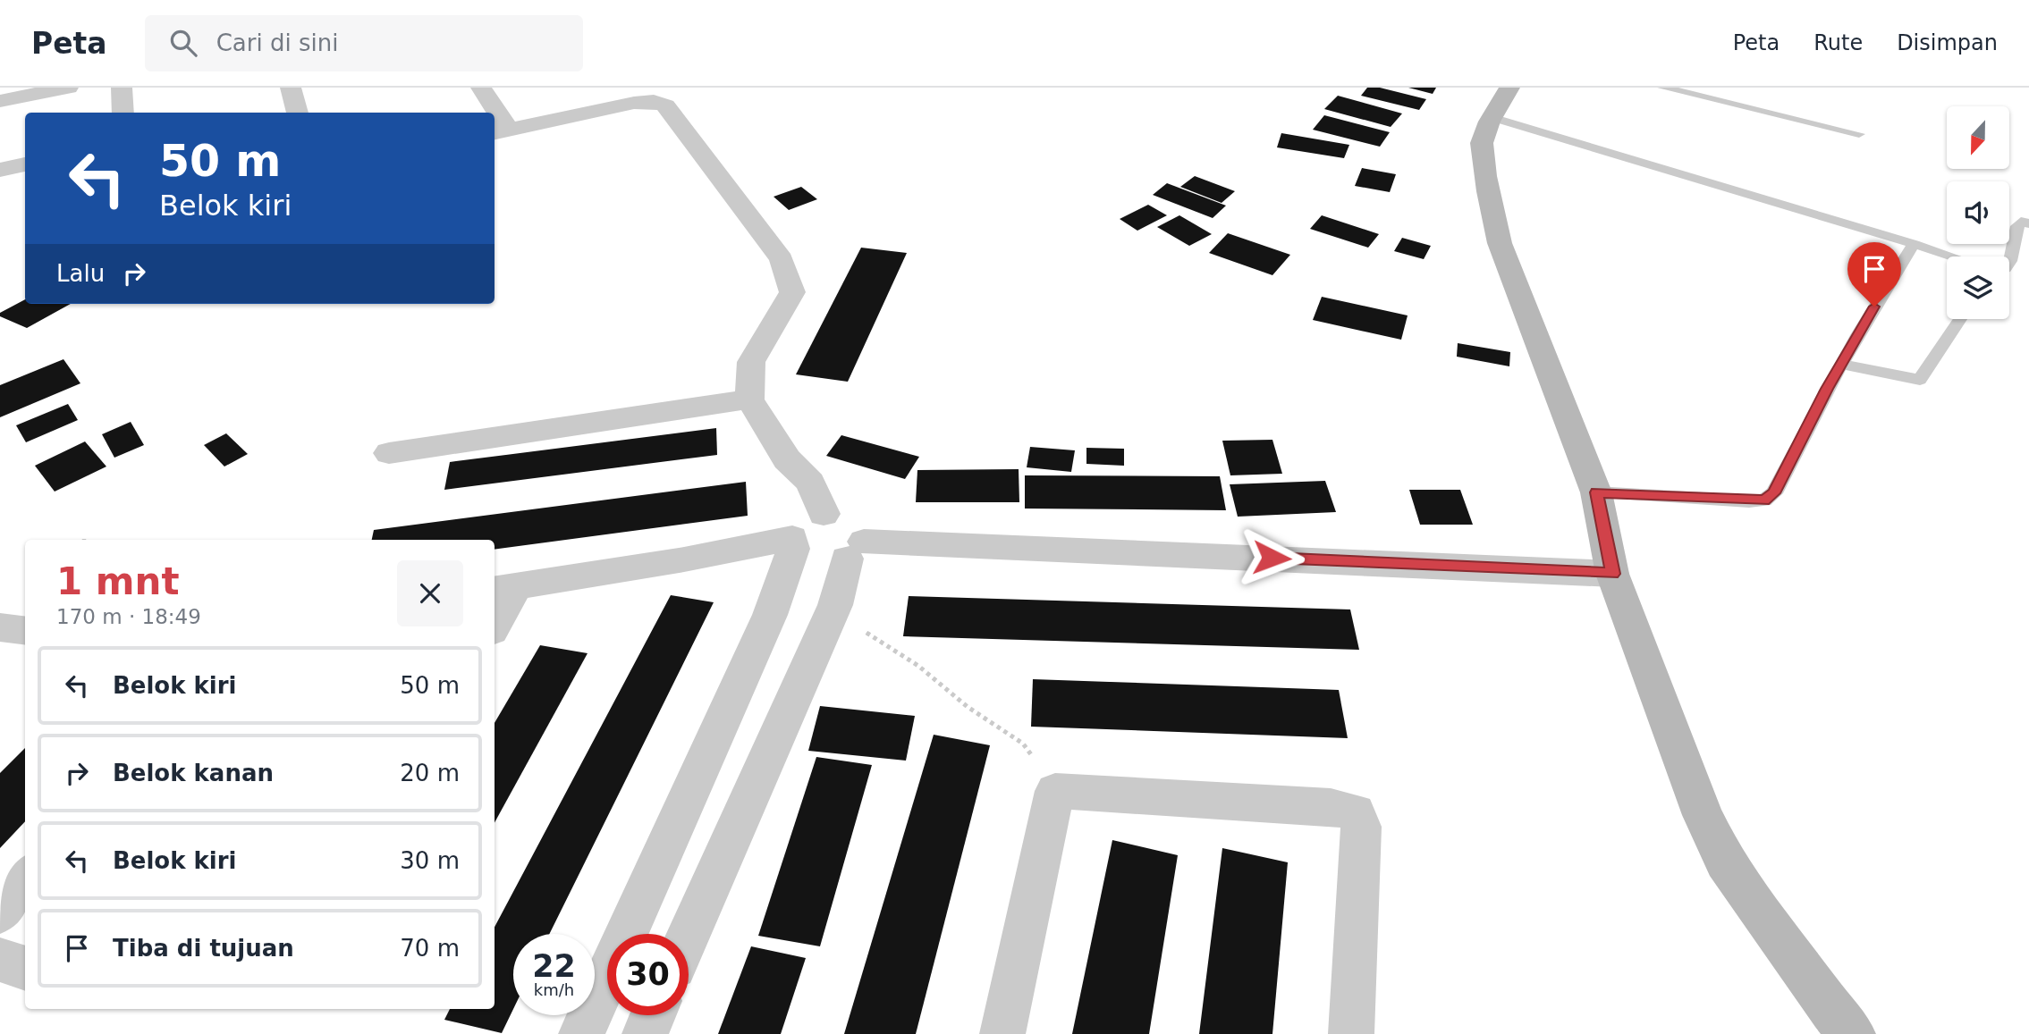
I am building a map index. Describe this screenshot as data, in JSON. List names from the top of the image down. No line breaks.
{"north":"bottom","page":{"header":"Peta","search":"Cari di sini","nav":["Peta","Rute","Disimpan"],"turn":["50 m","Belok kiri"],"then":"Lalu","heading":["1 mnt","170 m · 18:49"],"list":[{"name":"Belok kiri","value":"50 m"},{"name":"Belok kanan","value":"20 m"},{"name":"Belok kiri","value":"30 m"},{"name":"Tiba di tujuan","value":"70 m"}],"speed":"22 km/h","limit":"30"}}
